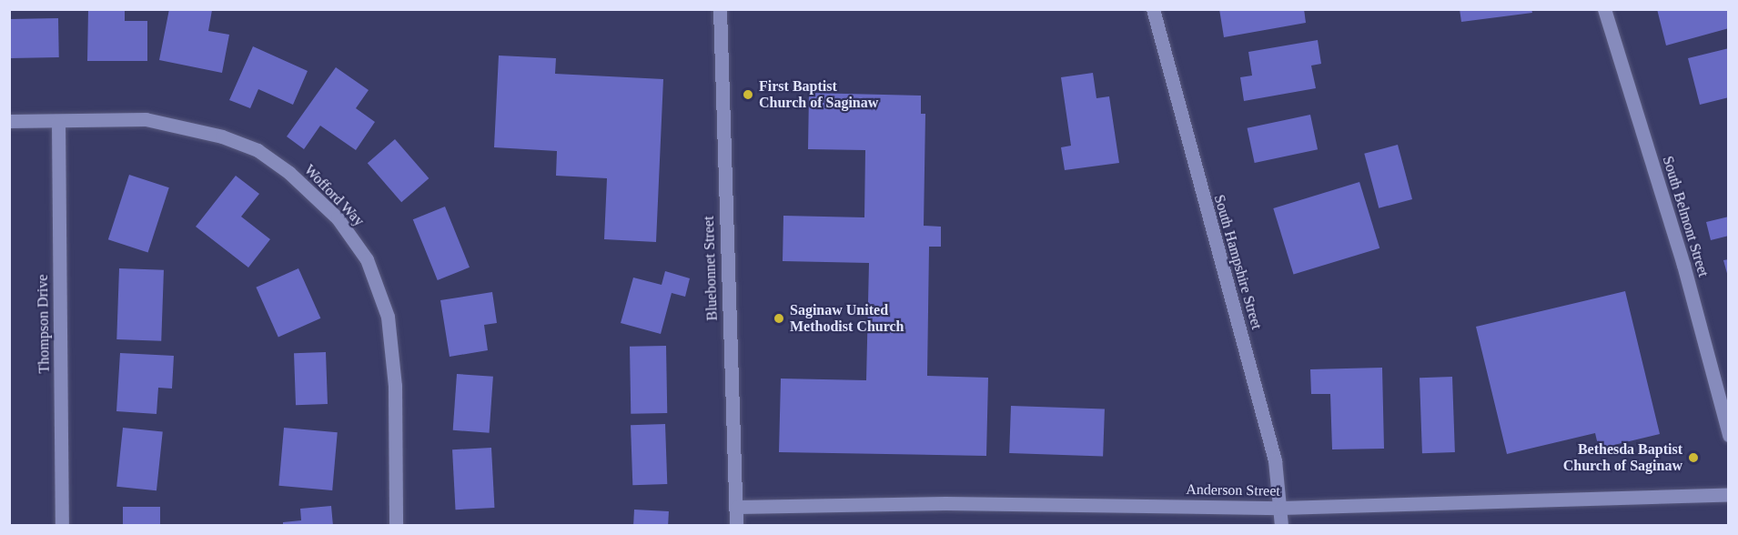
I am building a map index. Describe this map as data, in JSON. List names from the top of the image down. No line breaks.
{"streets":{"street":["Wofford Way","South Belmont Street","South Hampshire Street","Bluebonnet Street","Thompson Drive","Anderson Street"]},"crossings":[["Wofford Way","Thompson Drive"],["South Hampshire Street","Anderson Street"],["Bluebonnet Street","Anderson Street"]],"places":["First Baptist Church of Saginaw","Saginaw United Methodist Church","Bethesda Baptist Church of Saginaw"]}
